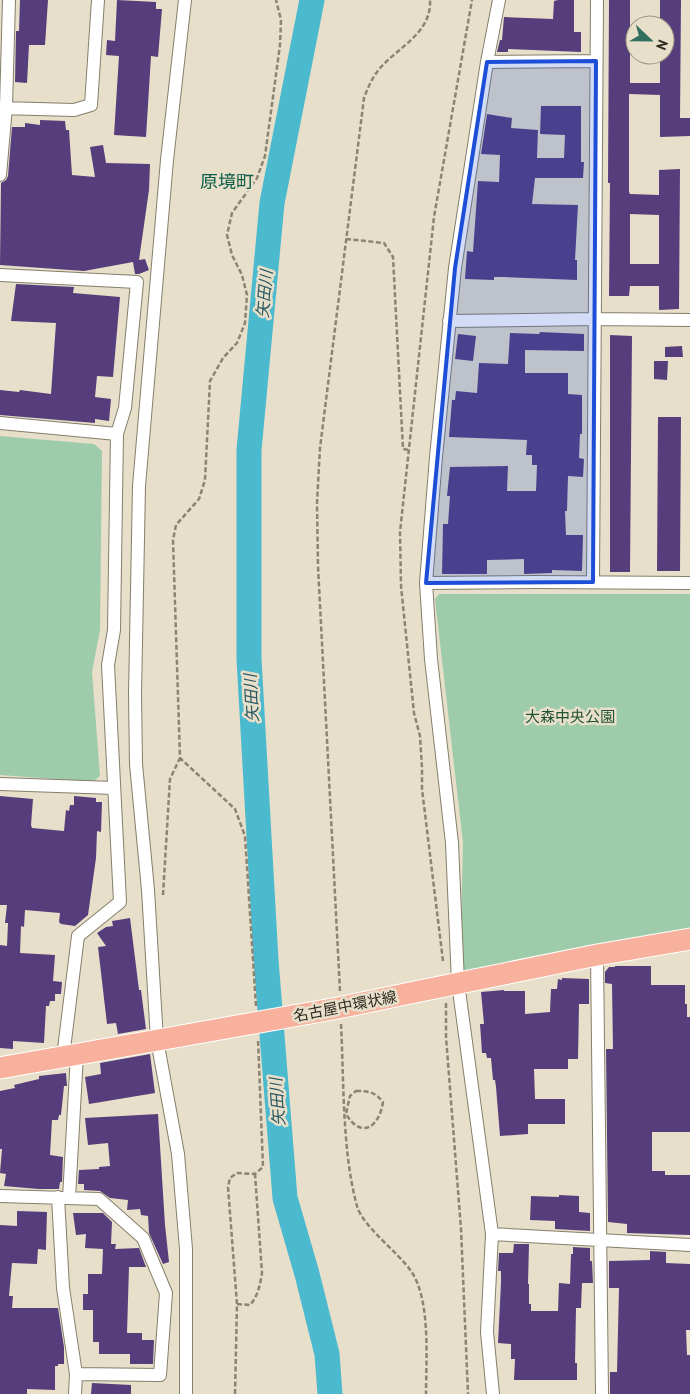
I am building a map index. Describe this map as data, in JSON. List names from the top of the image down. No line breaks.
{"streets":{"main road":["名古屋中環状線"]},"districts":["原境町"],"water":["矢田川"],"parks":["大森中央公園"],"north":"right"}
